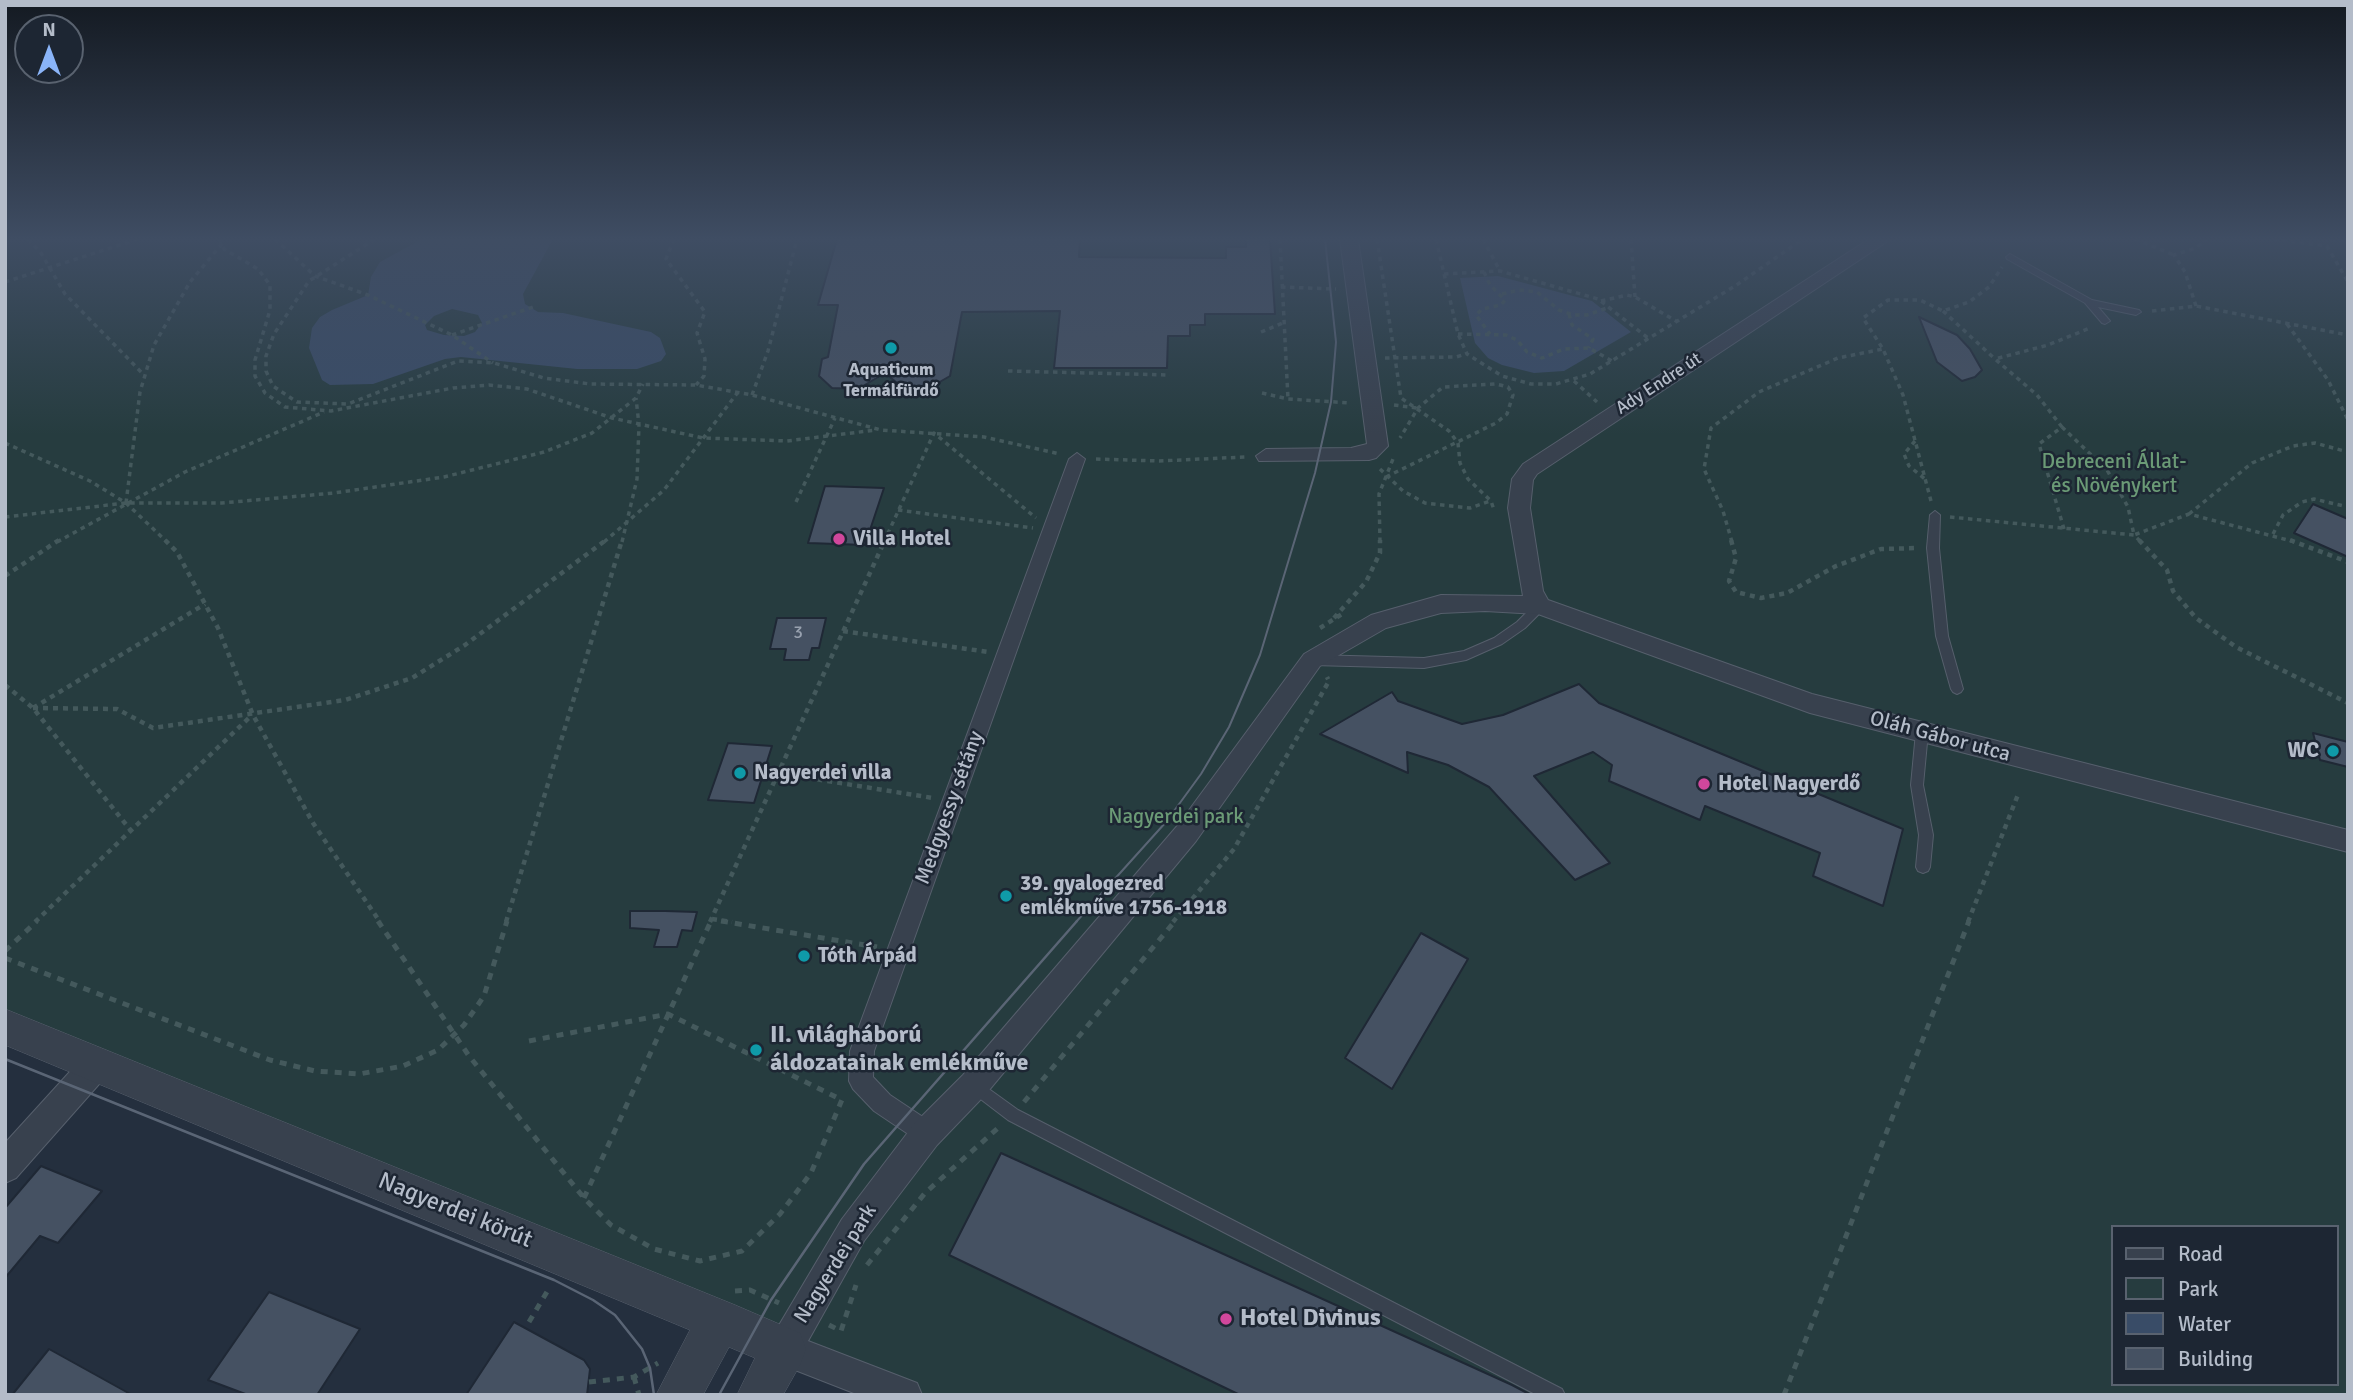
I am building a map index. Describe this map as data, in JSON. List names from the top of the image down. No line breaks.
{"streets":{"street":["Ady Endre út","Oláh Gábor utca","Medgyessy sétány","Nagyerdei körút","Nagyerdei park"]},"crossings":[["Oláh Gábor utca","Nagyerdei park"],["Medgyessy sétány","Nagyerdei park"],["Nagyerdei körút","Nagyerdei park"]],"parks":["Debreceni Állat- és Növénykert","Nagyerdei park"],"places":["Aquaticum Termálfürdő","Villa Hotel","WC","Nagyerdei villa","Hotel Nagyerdő","39. gyalogezred emlékműve 1756-1918","Tóth Árpád","II. világháború áldozatainak emlékműve","Hotel Divinus"],"house_numbers":["3"],"legend":["Road","Park","Water","Building"],"north":"top"}
